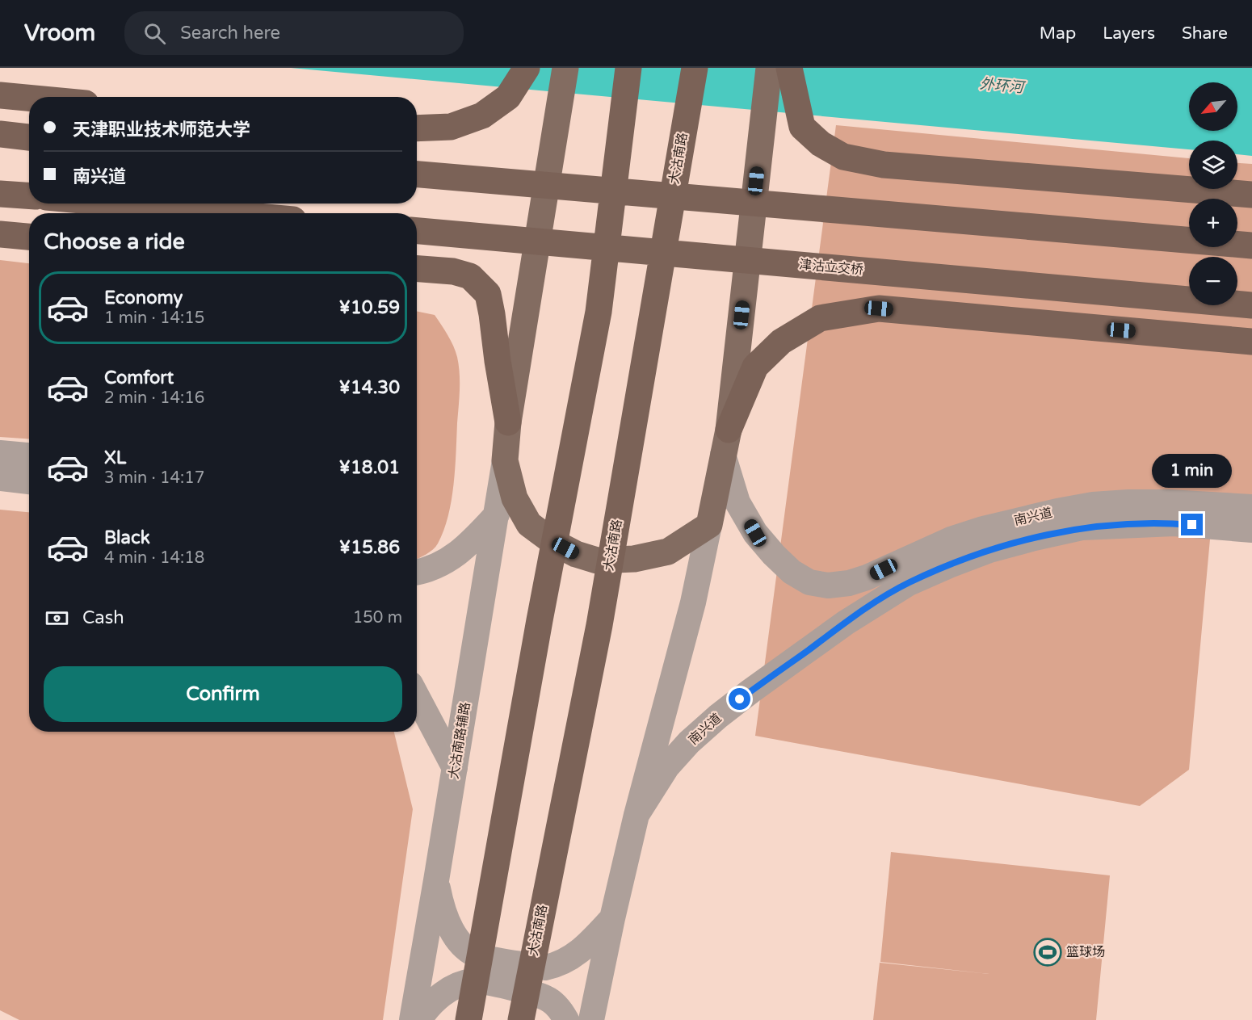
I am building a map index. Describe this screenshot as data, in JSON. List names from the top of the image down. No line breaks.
{"streets":{"highway":["大沽南路","津沽立交桥"],"street":["南兴道","大沽南路辅路"]},"water":["外环河"],"places":{"sports":["篮球场"]},"north":"bottom left","page":{"header":"Vroom","search":"Search here","nav":["Map","Layers","Share"],"map_buttons":["+","−"],"banner":["天津职业技术师范大学","南兴道"],"heading":"Choose a ride","list":[{"name":"Economy","note":"1 min · 14:15","value":"¥10.59"},{"name":"Comfort","note":"2 min · 14:16","value":"¥14.30"},{"name":"XL","note":"3 min · 14:17","value":"¥18.01"},{"name":"Black","note":"4 min · 14:18","value":"¥15.86"}],"bubble":"1 min","pay":["Cash","150 m"],"buttons":"Confirm"}}
